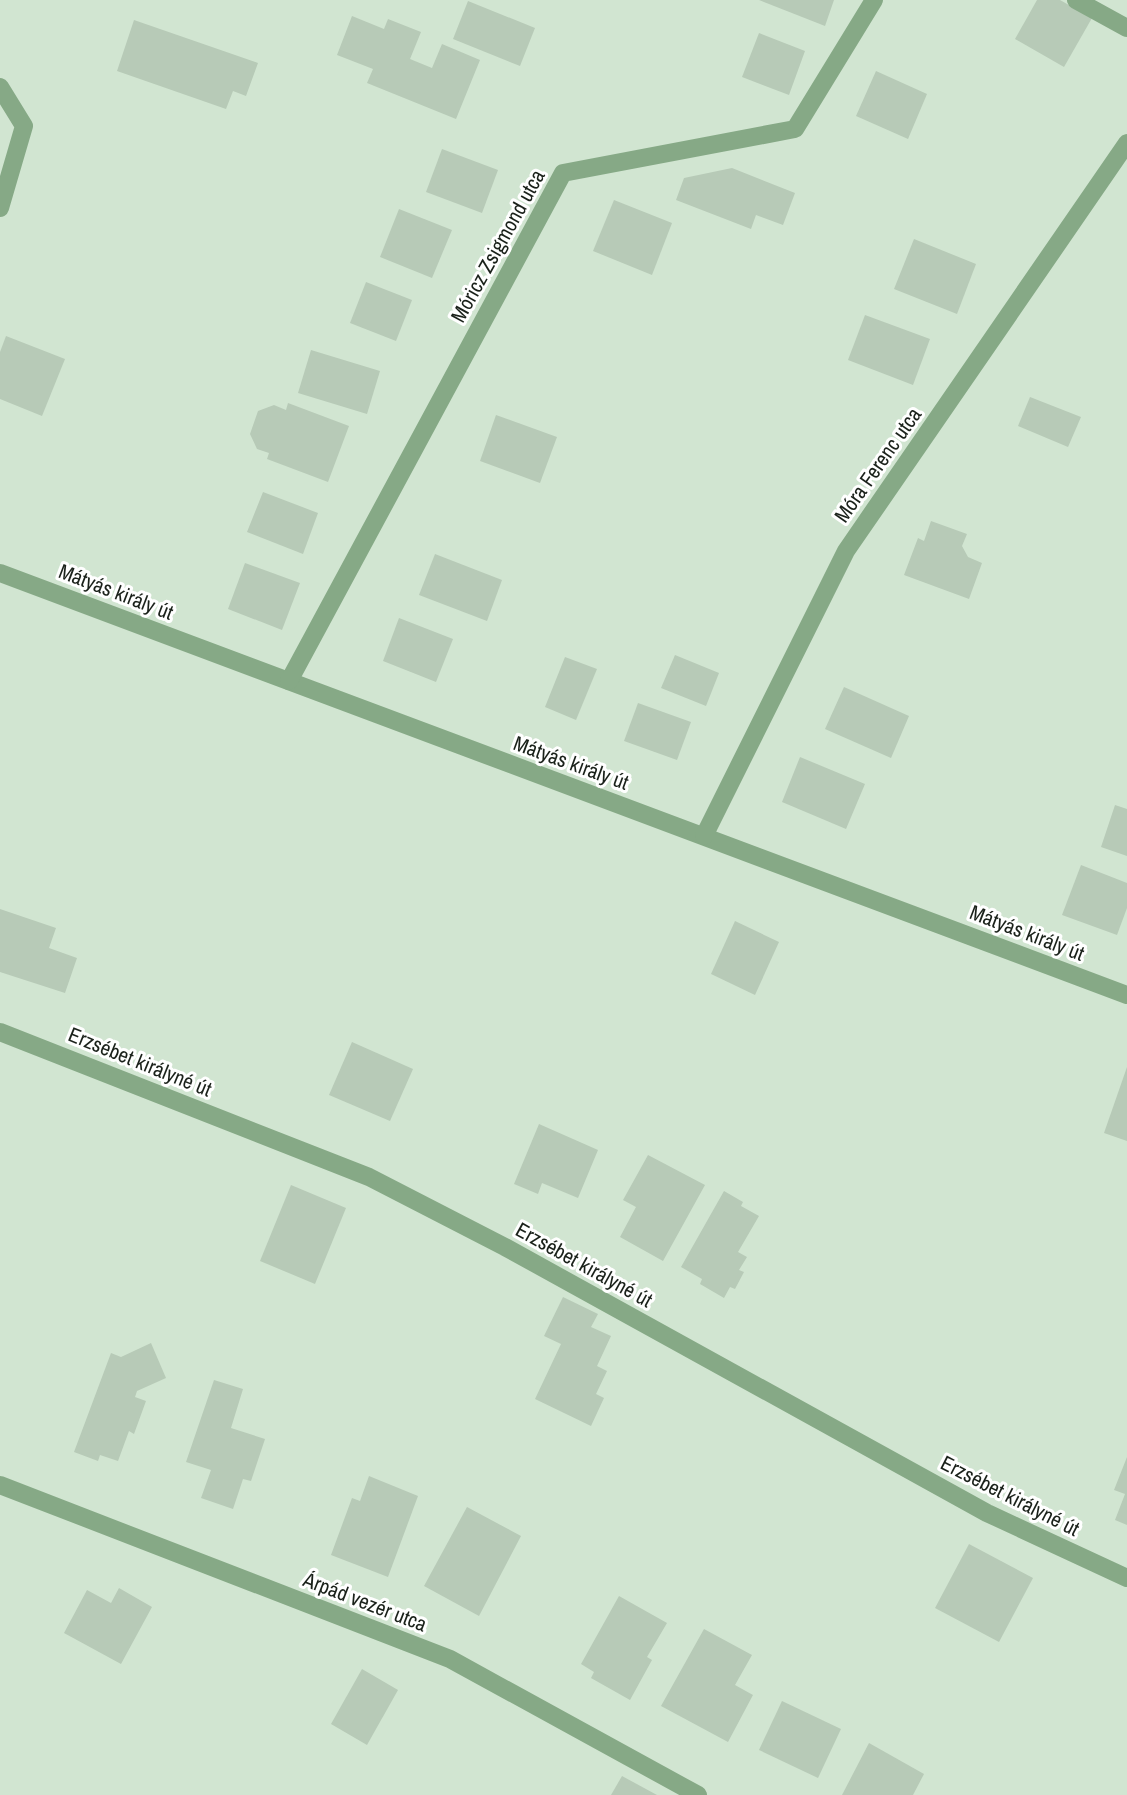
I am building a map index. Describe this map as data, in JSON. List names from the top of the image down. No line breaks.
{"streets":{"street":["Móricz Zsigmond utca","Móra Ferenc utca","Mátyás király út","Erzsébet királyné út","Árpád vezér utca"]},"crossings":[["Móricz Zsigmond utca","Mátyás király út"],["Móra Ferenc utca","Mátyás király út"]]}
